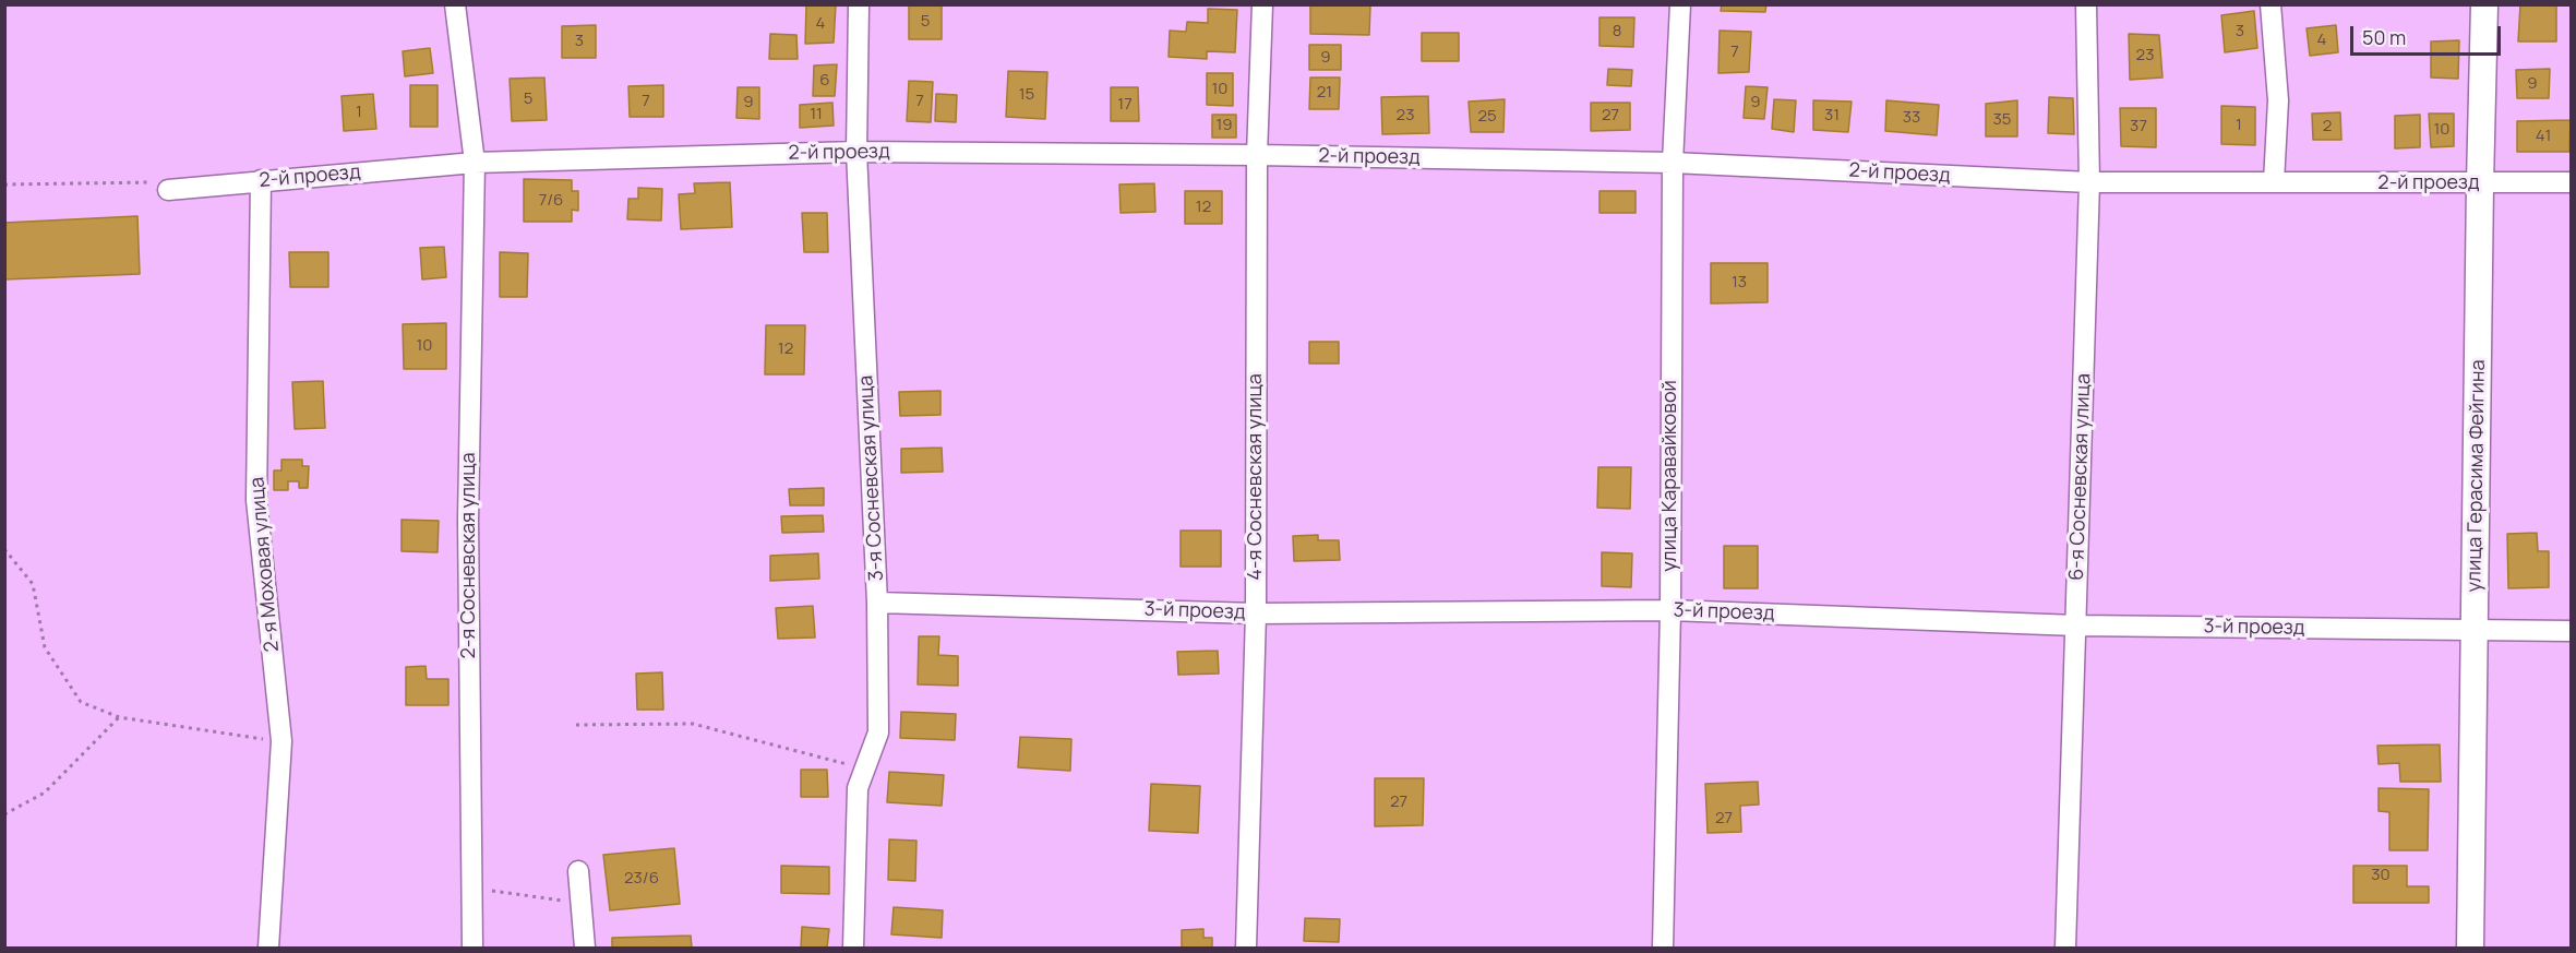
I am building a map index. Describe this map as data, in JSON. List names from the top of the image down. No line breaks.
{"streets":{"main road":["улица Герасима Фейгина"],"street":["2-й проезд","улица Каравайковой","4-я Сосневская улица","6-я Сосневская улица","3-я Сосневская улица","2-я Сосневская улица","2-я Моховая улица","3-й проезд"]},"crossings":[["2-й проезд","улица Каравайковой"],["2-й проезд","улица Герасима Фейгина"],["2-й проезд","4-я Сосневская улица"],["2-й проезд","6-я Сосневская улица"],["2-й проезд","3-я Сосневская улица"],["2-й проезд","2-я Сосневская улица"],["2-й проезд","2-я Моховая улица"],["улица Каравайковой","3-й проезд"],["улица Герасима Фейгина","3-й проезд"],["4-я Сосневская улица","3-й проезд"],["6-я Сосневская улица","3-й проезд"],["3-я Сосневская улица","3-й проезд"]],"house_numbers":["5","4","8","3","4","3","7","23","9","6","9","10","21","15","5","7","7","9","9","17","1","11","23","27","31","25","33","35","19","1","37","2","10","41","7/6","12","13","10","12","27","27","30","23/6"],"scale_bar":"50 m"}
